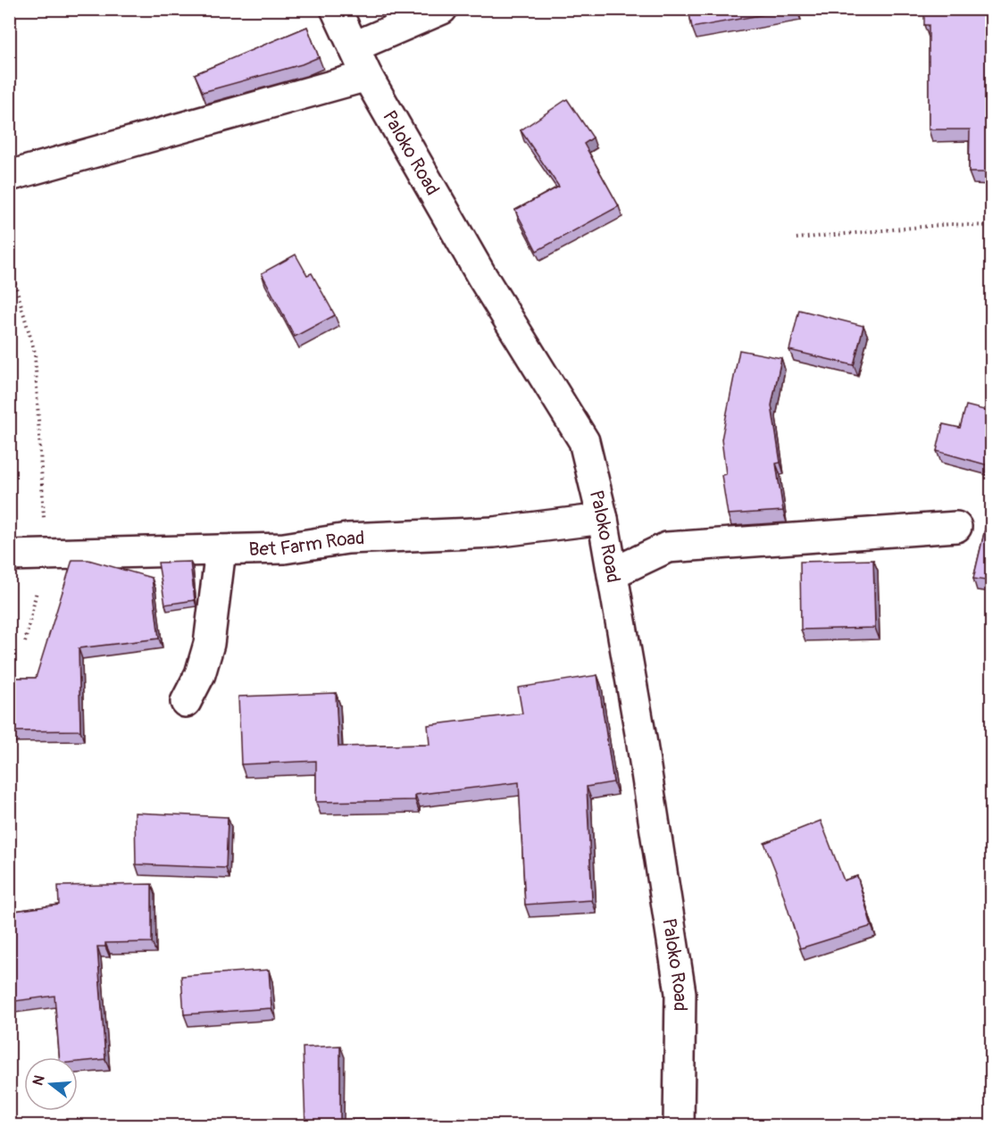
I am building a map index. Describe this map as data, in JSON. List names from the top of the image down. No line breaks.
{"streets":{"street":["Paloko Road","Bet Farm Road"]},"crossings":[["Paloko Road","Bet Farm Road"]],"north":"left"}
